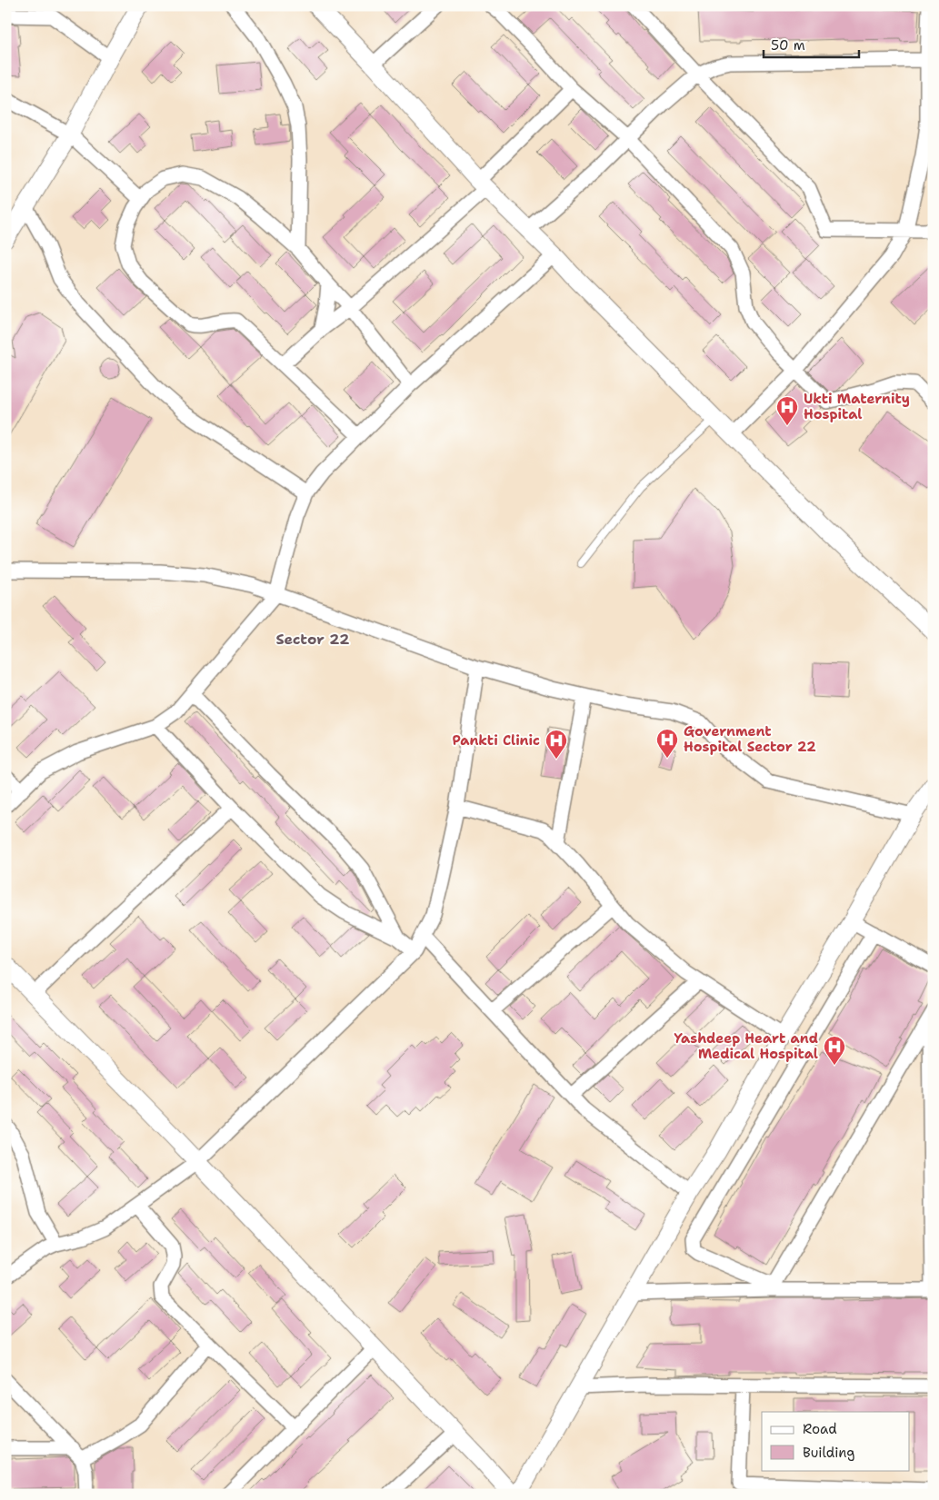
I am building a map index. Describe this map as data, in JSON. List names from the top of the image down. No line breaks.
{"districts":["Sector 22"],"places":{"hospital":["Ukti Maternity Hospital","Government Hospital Sector 22","Pankti Clinic","Yashdeep Heart and Medical Hospital"]},"legend":["Road","Building"],"scale_bar":"50 m"}
